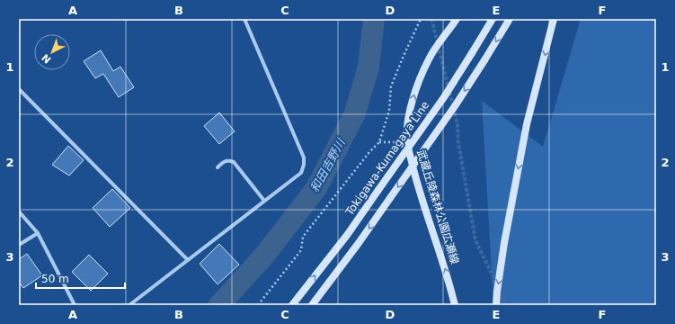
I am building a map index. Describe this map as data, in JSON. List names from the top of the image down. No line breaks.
{"streets":{"main road":["Tokigawa-Kumagaya Line","武蔵丘陵森林公園広瀬線"]},"one_way":["武蔵丘陵森林公園広瀬線"],"water":["和田吉野川"],"scale_bar":"50 m","north":"bottom left","grid":{"columns":["A","B","C","D","E","F"],"rows":["1","2","3"]}}
